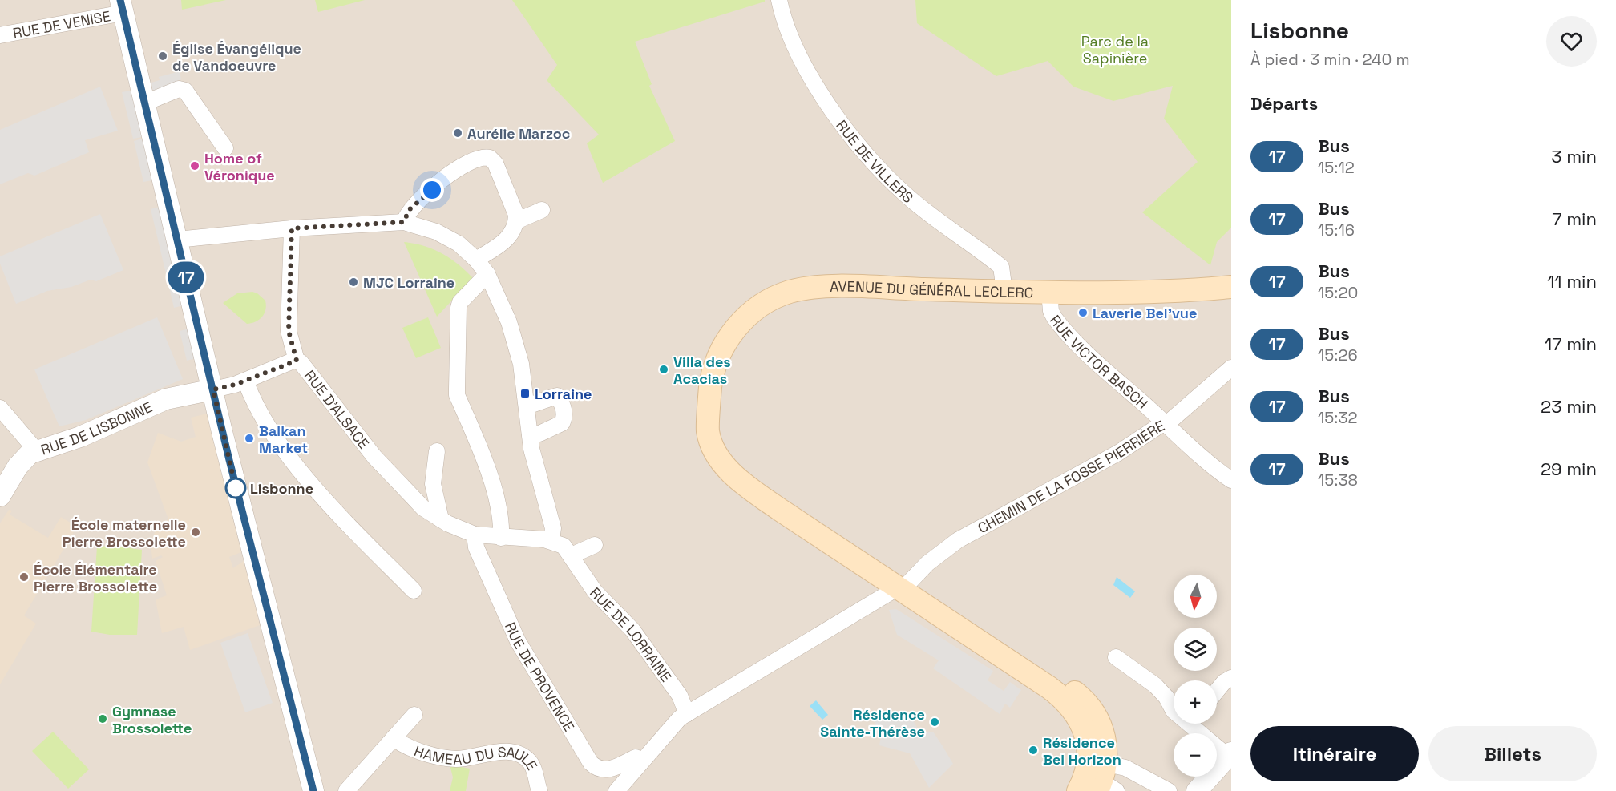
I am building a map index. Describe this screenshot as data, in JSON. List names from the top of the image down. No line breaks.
{"streets":{"main road":["AVENUE DU GÉNÉRAL LECLERC"],"street":["RUE DE VENISE","RUE DE VILLERS","RUE VICTOR BASCH","RUE D'ALSACE","RUE DE LISBONNE","CHEMIN DE LA FOSSE PIERRIÈRE","RUE DE LORRAINE","RUE DE PROVENCE","HAMEAU DU SAULE"]},"crossings":[["RUE DE VILLERS","AVENUE DU GÉNÉRAL LECLERC"],["AVENUE DU GÉNÉRAL LECLERC","RUE VICTOR BASCH"],["AVENUE DU GÉNÉRAL LECLERC","CHEMIN DE LA FOSSE PIERRIÈRE"],["RUE VICTOR BASCH","CHEMIN DE LA FOSSE PIERRIÈRE"],["RUE D'ALSACE","RUE DE LISBONNE"],["RUE D'ALSACE","RUE DE LORRAINE"],["RUE D'ALSACE","RUE DE PROVENCE"]],"parks":["Parc de la Sapinière"],"places":{"other":["Église Évangélique de Vandoeuvre","Aurélie Marzoc","Home of Véronique","MJC Lorraine","Laverie Bel'vue","Villa des Acacias","Balkan Market","Lisbonne","École maternelle Pierre Brossolette","École Élémentaire Pierre Brossolette","Gymnase Brossolette","Résidence Sainte-Thérèse","Résidence Bel Horizon"],"transit":["Lorraine"]},"lines":["bus line 17"],"north":"bottom","page":{"on_map":"17","heading":[["Lisbonne","À pied · 3 min · 240 m"],"Départs"],"list":[{"mark":"17","name":"Bus","note":"15:12","value":"3 min"},{"mark":"17","name":"Bus","note":"15:16","value":"7 min"},{"mark":"17","name":"Bus","note":"15:20","value":"11 min"},{"mark":"17","name":"Bus","note":"15:26","value":"17 min"},{"mark":"17","name":"Bus","note":"15:32","value":"23 min"},{"mark":"17","name":"Bus","note":"15:38","value":"29 min"}],"map_buttons":["+","−"],"buttons":["Itinéraire","Billets"]}}
